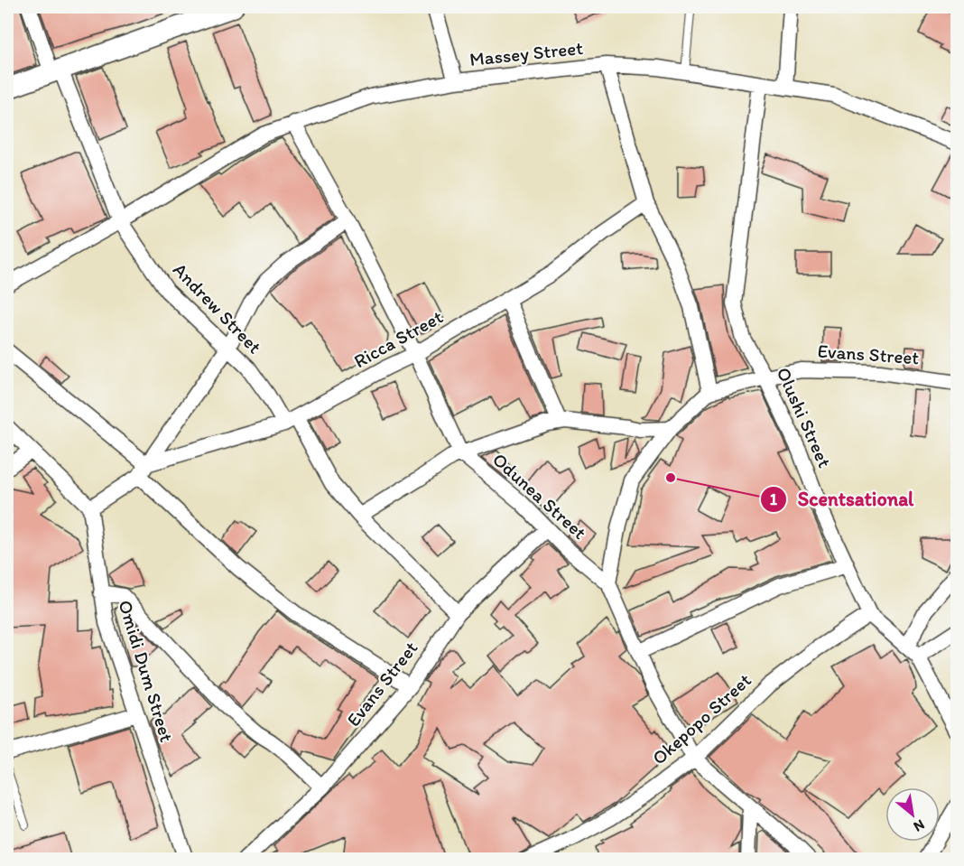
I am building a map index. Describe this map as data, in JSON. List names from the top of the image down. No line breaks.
{"streets":{"street":["Massey Street","Andrew Street","Ricca Street","Evans Street","Olushi Street","Odunea Street","Omidi Dum Street","Okepopo Street"]},"crossings":[["Massey Street","Andrew Street"],["Massey Street","Olushi Street"],["Massey Street","Odunea Street"],["Andrew Street","Ricca Street"],["Andrew Street","Evans Street"],["Ricca Street","Odunea Street"],["Evans Street","Olushi Street"],["Evans Street","Odunea Street"],["Olushi Street","Okepopo Street"],["Odunea Street","Okepopo Street"]],"places":["Scentsational"],"north":"bottom right"}
